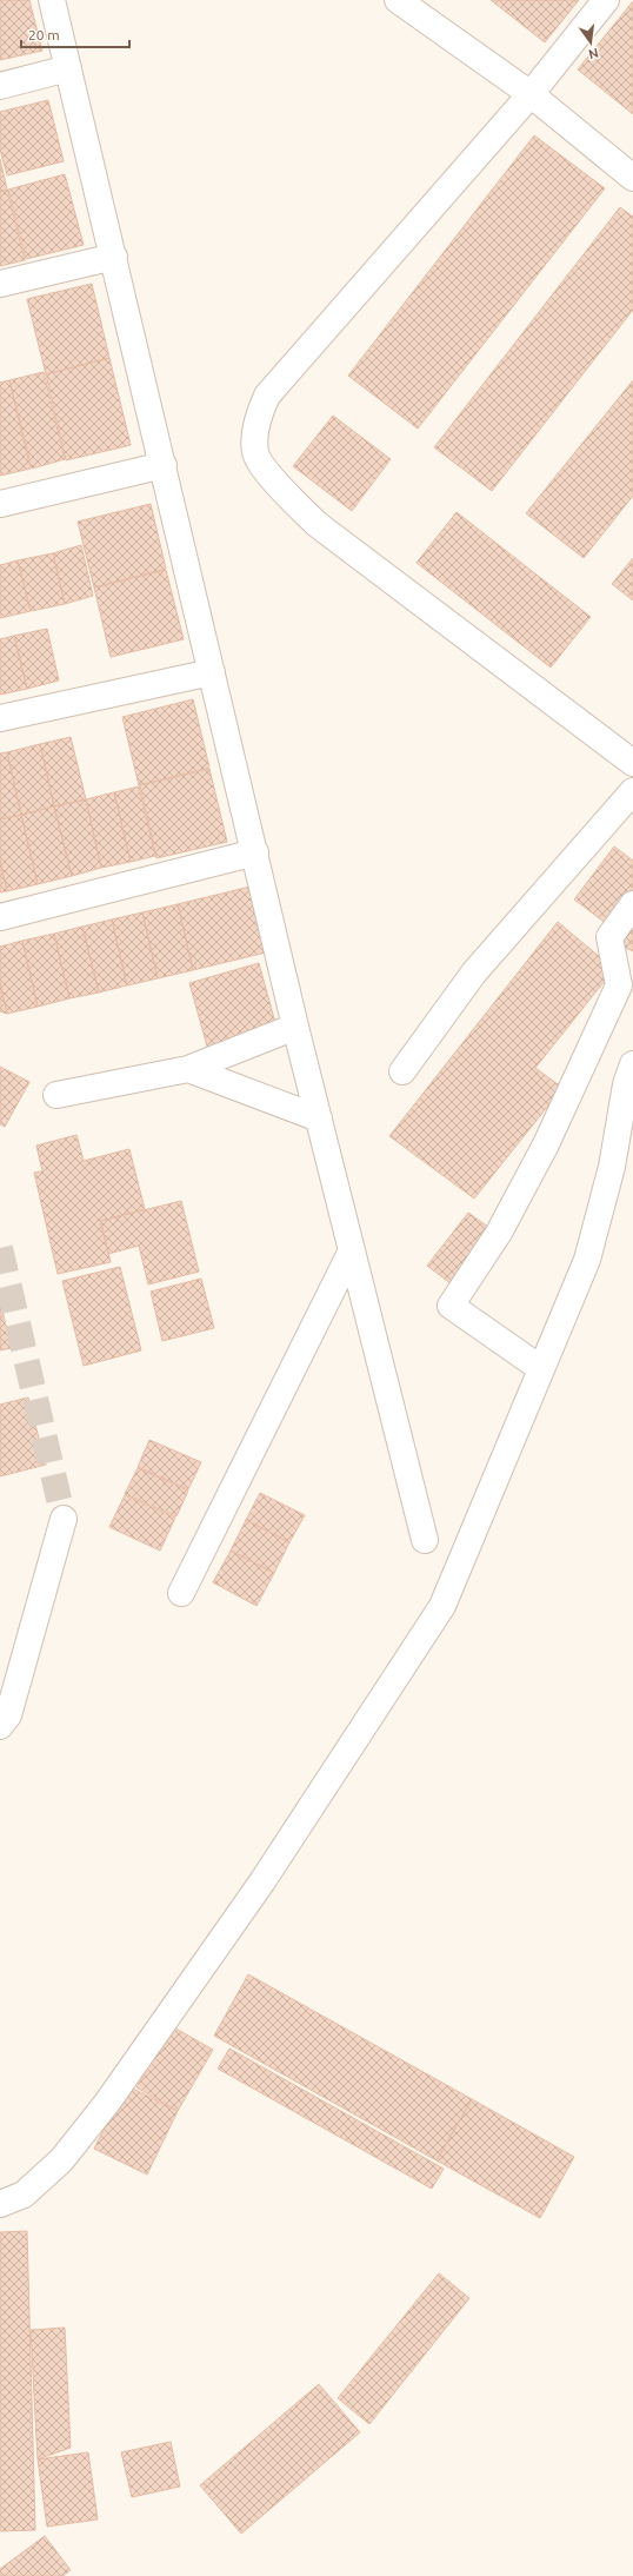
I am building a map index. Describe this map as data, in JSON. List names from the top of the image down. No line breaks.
{"scale_bar":"20 m","north":"bottom"}
